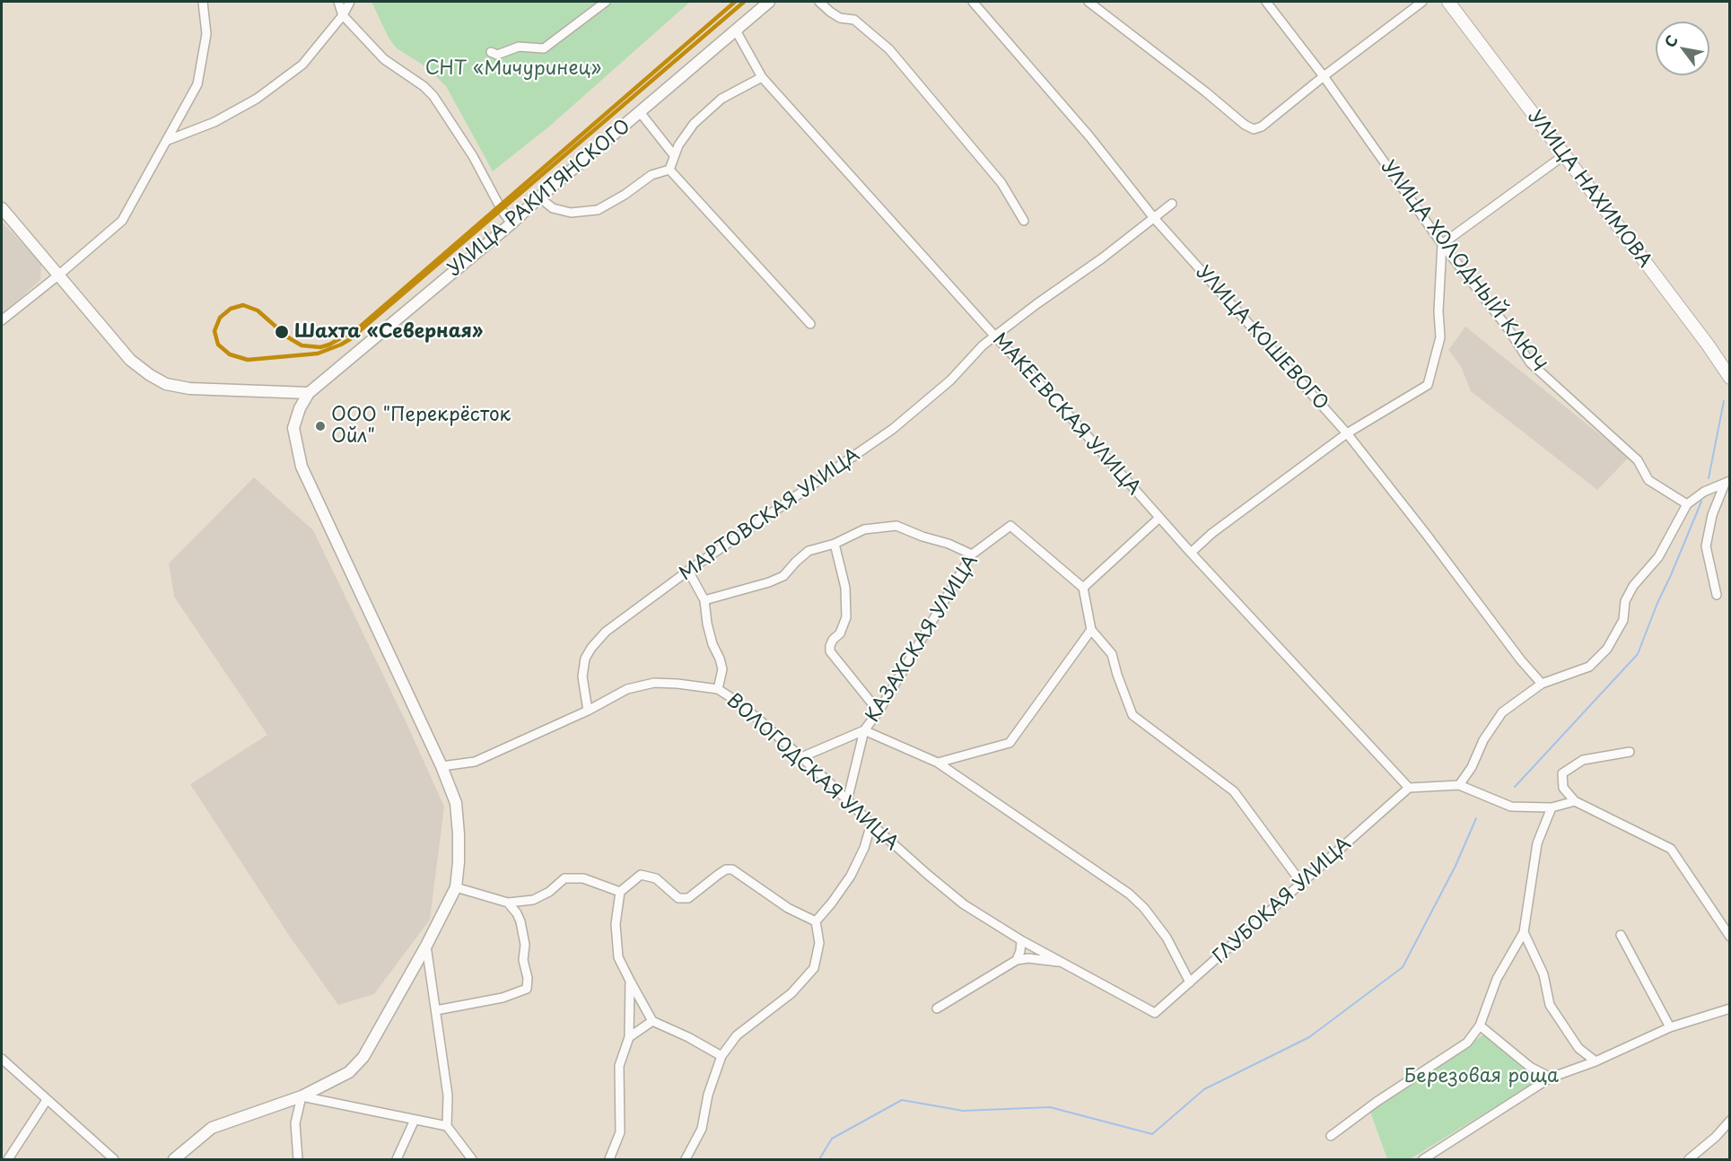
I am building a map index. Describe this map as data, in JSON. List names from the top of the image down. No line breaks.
{"streets":{"main road":["УЛИЦА НАХИМОВА","УЛИЦА РАКИТЯНСКОГО"],"street":["УЛИЦА ХОЛОДНЫЙ КЛЮЧ","УЛИЦА КОШЕВОГО","МАКЕЕВСКАЯ УЛИЦА","МАРТОВСКАЯ УЛИЦА","КАЗАХСКАЯ УЛИЦА","ВОЛОГОДСКАЯ УЛИЦА","ГЛУБОКАЯ УЛИЦА"]},"crossings":[["УЛИЦА РАКИТЯНСКОГО","МАКЕЕВСКАЯ УЛИЦА"],["УЛИЦА КОШЕВОГО","МАРТОВСКАЯ УЛИЦА"],["МАКЕЕВСКАЯ УЛИЦА","МАРТОВСКАЯ УЛИЦА"],["МАКЕЕВСКАЯ УЛИЦА","ГЛУБОКАЯ УЛИЦА"],["МАРТОВСКАЯ УЛИЦА","ВОЛОГОДСКАЯ УЛИЦА"],["КАЗАХСКАЯ УЛИЦА","ВОЛОГОДСКАЯ УЛИЦА"],["ВОЛОГОДСКАЯ УЛИЦА","ГЛУБОКАЯ УЛИЦА"]],"parks":["СНТ «Мичуринец»","Березовая роща"],"places":["Шахта «Северная»","ООО \"Перекрёсток Ойл\""],"north":"top left"}
